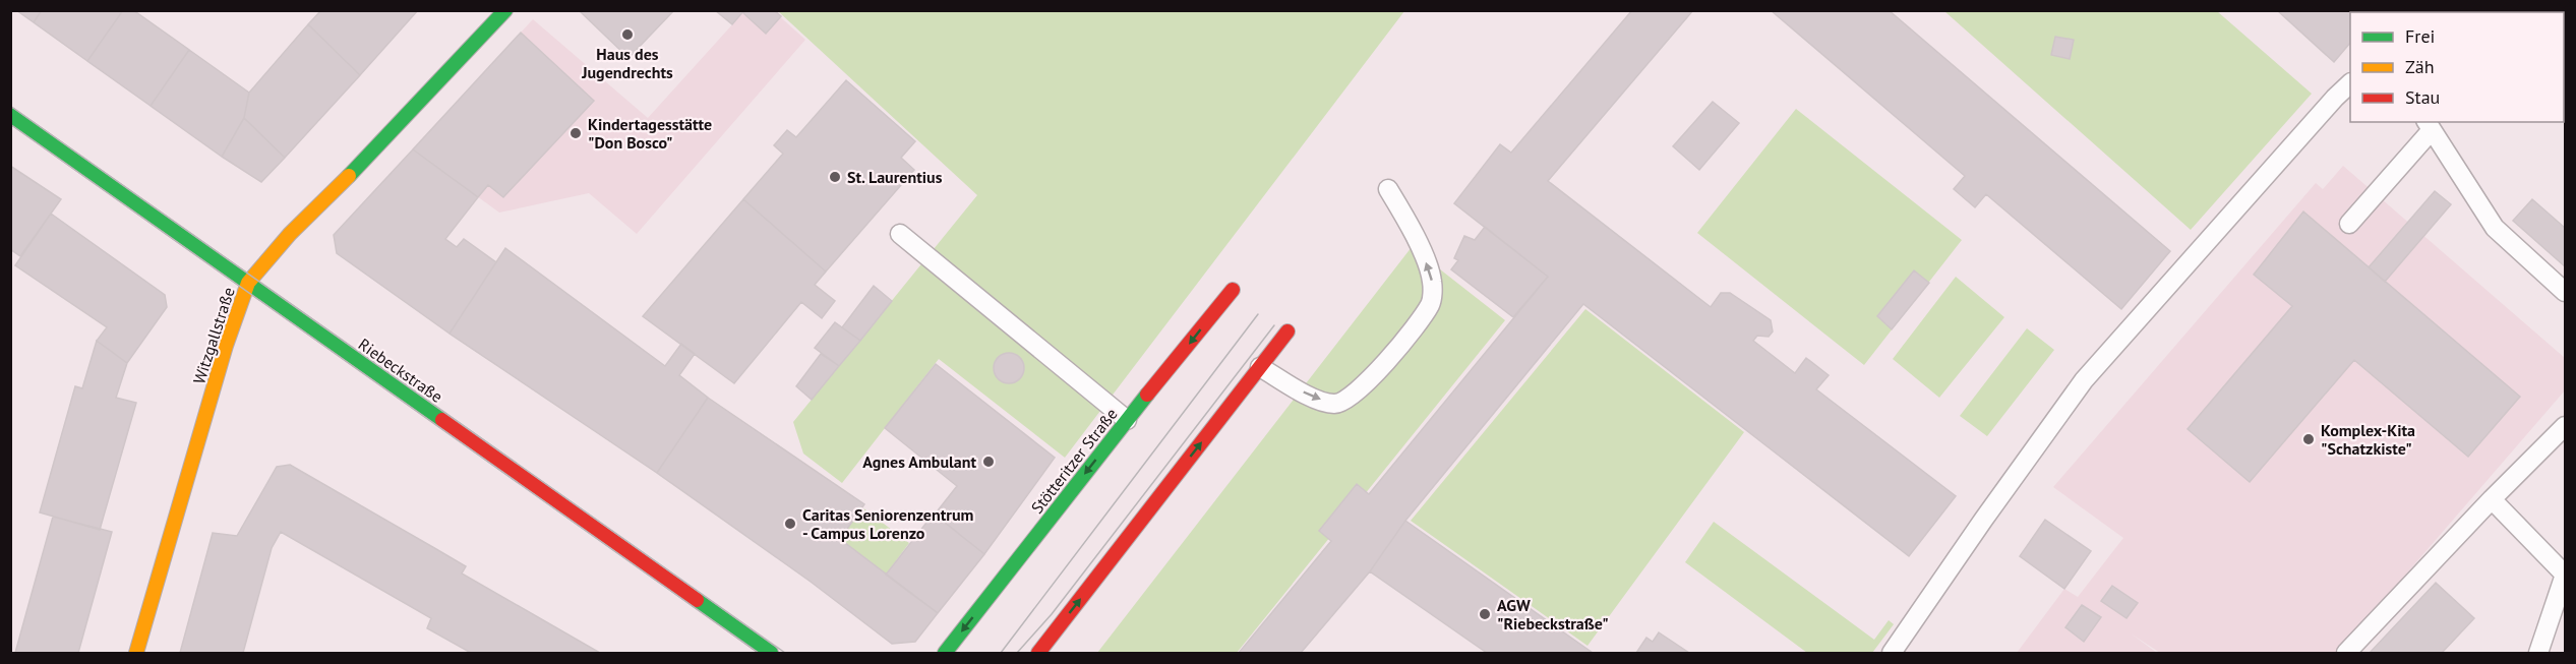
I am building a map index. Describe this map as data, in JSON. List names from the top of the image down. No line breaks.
{"streets":{"street":["Witzgallstraße","Riebeckstraße","Stötteritzer Straße"]},"crossings":[["Witzgallstraße","Riebeckstraße"]],"places":["Haus des Jugendrechts","Kindertagesstätte \"Don Bosco\"","St. Laurentius","Komplex-Kita \"Schatzkiste\"","Agnes Ambulant","Caritas Seniorenzentrum - Campus Lorenzo","AGW \"Riebeckstraße\""],"legend":["Frei","Zäh","Stau"]}
